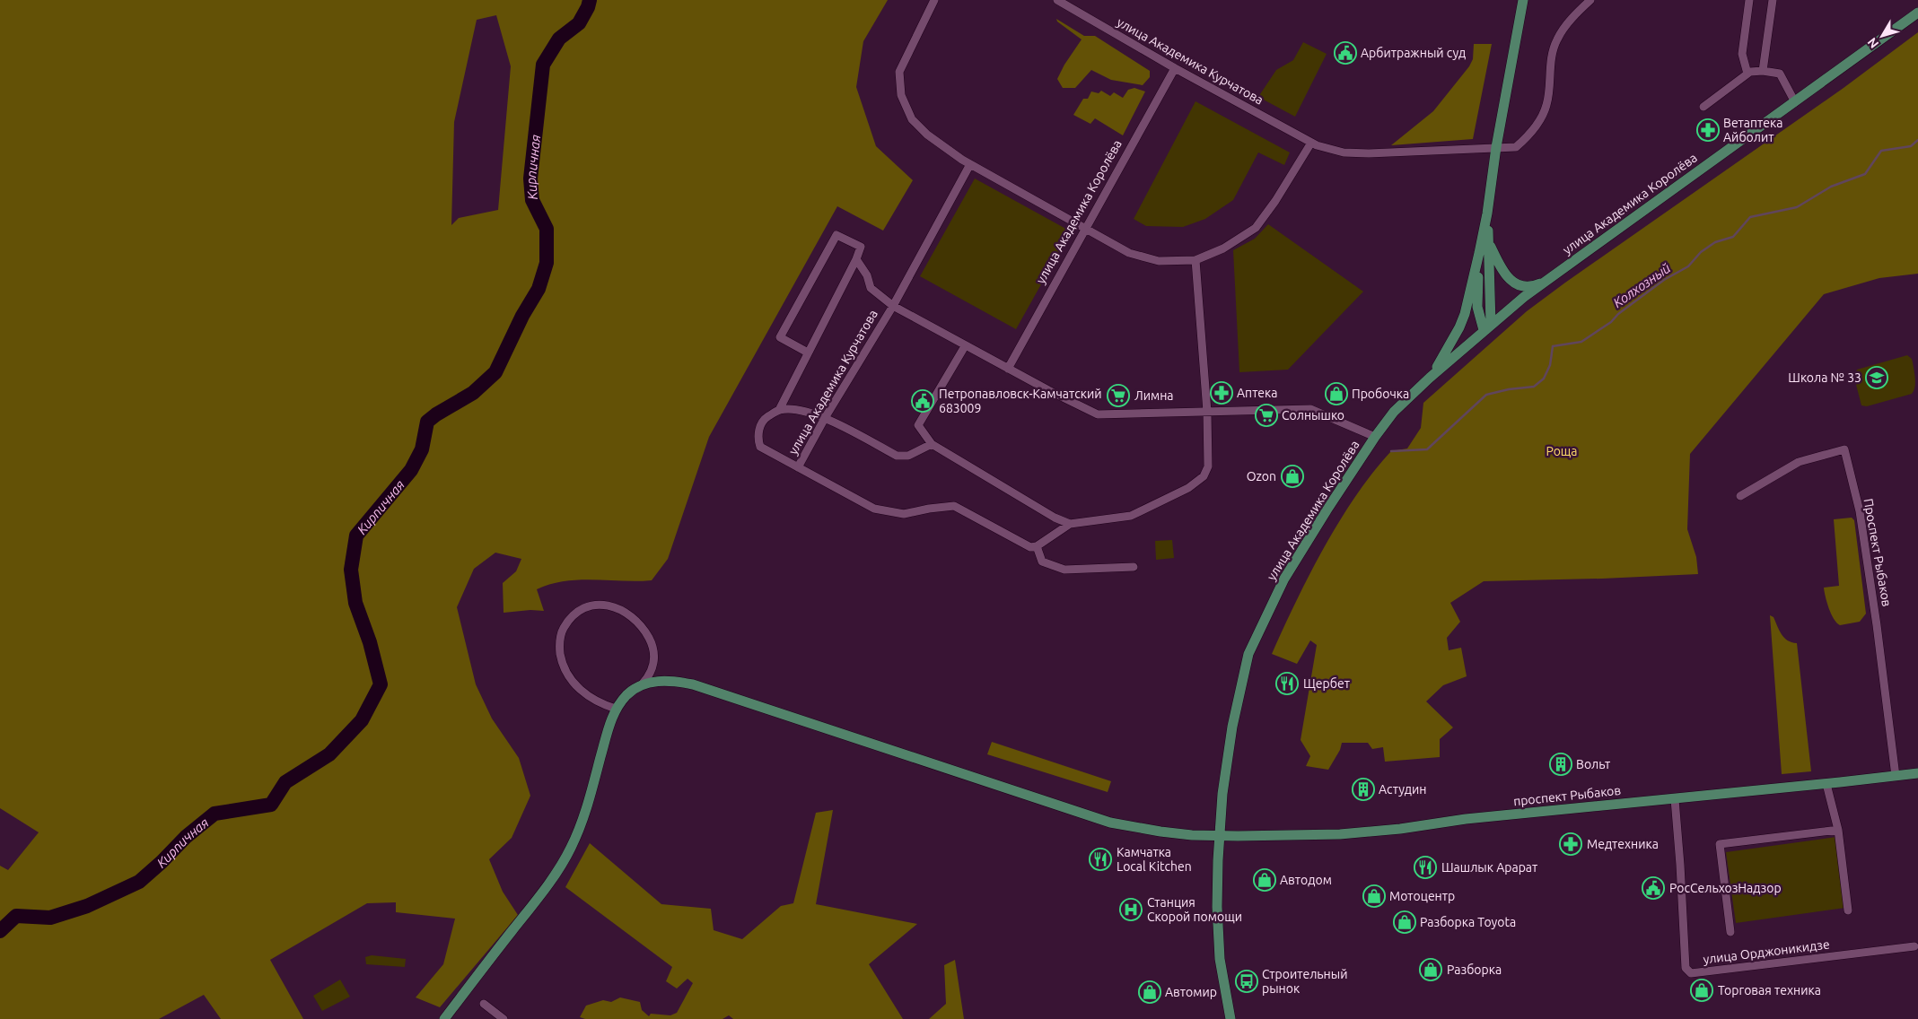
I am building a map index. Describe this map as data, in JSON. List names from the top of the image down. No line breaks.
{"streets":{"main road":["улица Академика Королёва","проспект Рыбаков"],"street":["улица Академика Курчатова","Проспект Рыбаков","улица Орджоникидзе"]},"crossings":[["улица Академика Курчатова","улица Академика Королёва"],["улица Академика Королёва","проспект Рыбаков"],["Проспект Рыбаков","проспект Рыбаков"],["проспект Рыбаков","улица Орджоникидзе"]],"water":["Кирпичная","Колхозный"],"parks":["Роща"],"places":{"public building":["Арбитражный суд","Петропавловск-Камчатский 683009","РосСельхозНадзор"],"pharmacy":["Ветаптека Айболит","Аптека","Медтехника"],"school or university":["Школа № 33"],"shop":["Пробочка","Ozon","Автодом","Мотоцентр","Разборка Toyota","Разборка","Торговая техника","Автомир"],"supermarket":["Лимна","Солнышко"],"restaurant":["Щербет","Камчатка Local Kitchen","Шашлык Арарат"],"building":["Вольт","Астудин"],"hospital":["Станция Скорой помощи"],"bus stop":["Строительный рынок"]},"north":"bottom left"}
